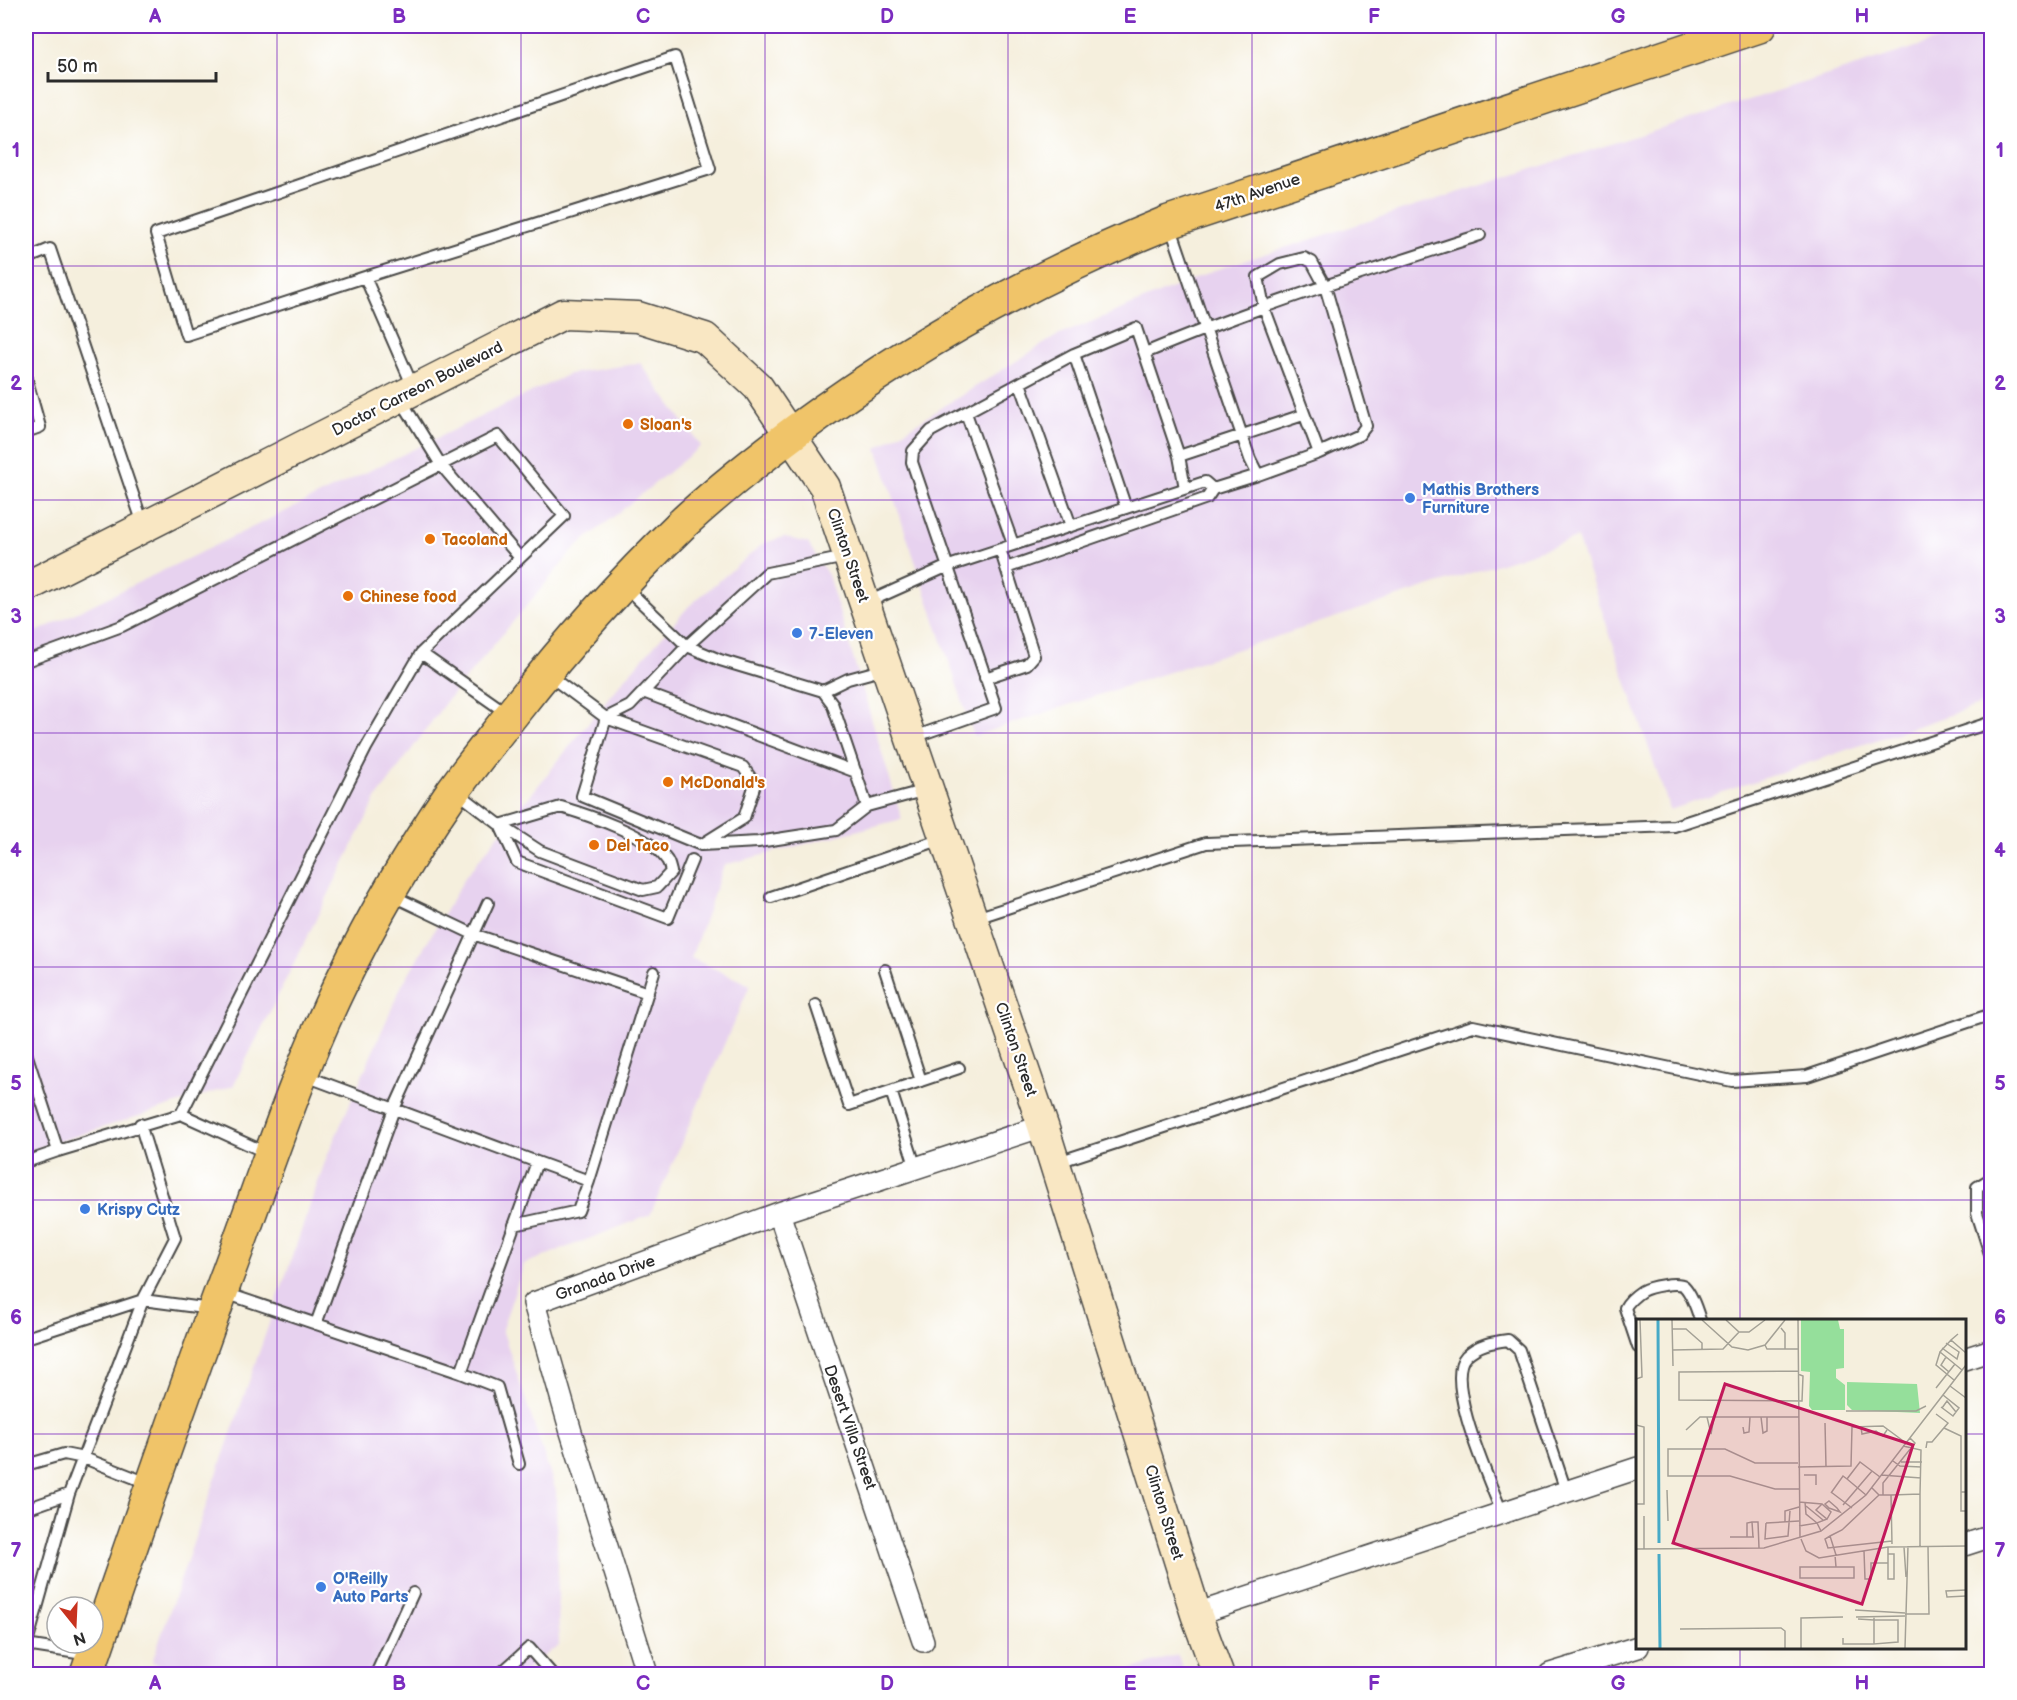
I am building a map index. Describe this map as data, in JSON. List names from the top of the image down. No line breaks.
{"streets":{"main road":["47th Avenue"],"street":["Doctor Carreon Boulevard","Clinton Street","Granada Drive","Desert Villa Street"]},"crossings":[["47th Avenue","Doctor Carreon Boulevard"],["47th Avenue","Clinton Street"],["Doctor Carreon Boulevard","Clinton Street"],["Clinton Street","Granada Drive"],["Granada Drive","Desert Villa Street"]],"places":["Sloan's","Mathis Brothers Furniture","Tacoland","Chinese food","7-Eleven","McDonald's","Del Taco","Krispy Cutz","O'Reilly Auto Parts"],"scale_bar":"50 m","north":"bottom","grid":{"columns":["A","B","C","D","E","F","G","H"],"rows":["1","2","3","4","5","6","7"]}}
